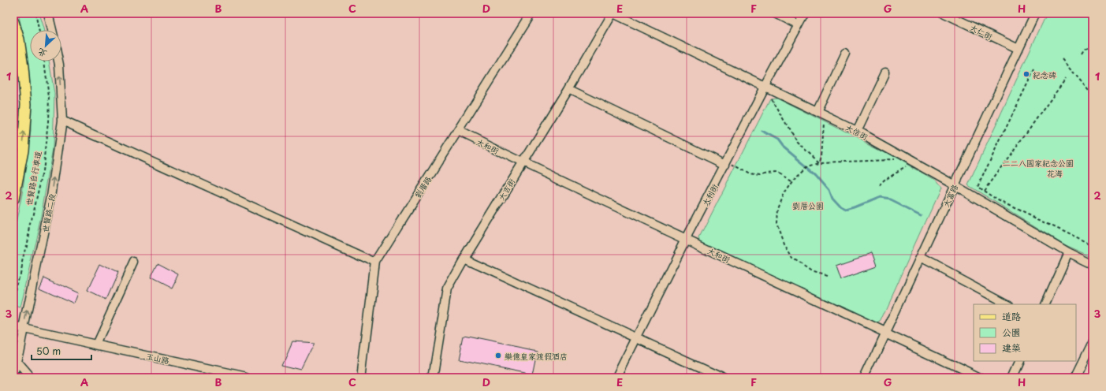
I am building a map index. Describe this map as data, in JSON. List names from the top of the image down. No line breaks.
{"streets":{"street":["大仁街","大信街","大和街","劉厝路","大吉街","大利街","大富路","世賢路二段","玉山路"],"path":["世賢路自行車道"]},"crossings":[["大仁街","大富路"],["大信街","大吉街"],["大信街","大利街"],["大信街","大富路"],["大和街","劉厝路"],["大和街","大吉街"],["大和街","大利街"],["大和街","大富路"],["世賢路二段","玉山路"]],"one_way":["世賢路二段"],"parks":["二二八國家紀念公園","花海","劉厝公園"],"places":["紀念碑","樂億皇家渡假酒店"],"legend":["道路","公園","建築"],"scale_bar":"50 m","north":"bottom left","grid":{"columns":["A","B","C","D","E","F","G","H"],"rows":["1","2","3"]}}
